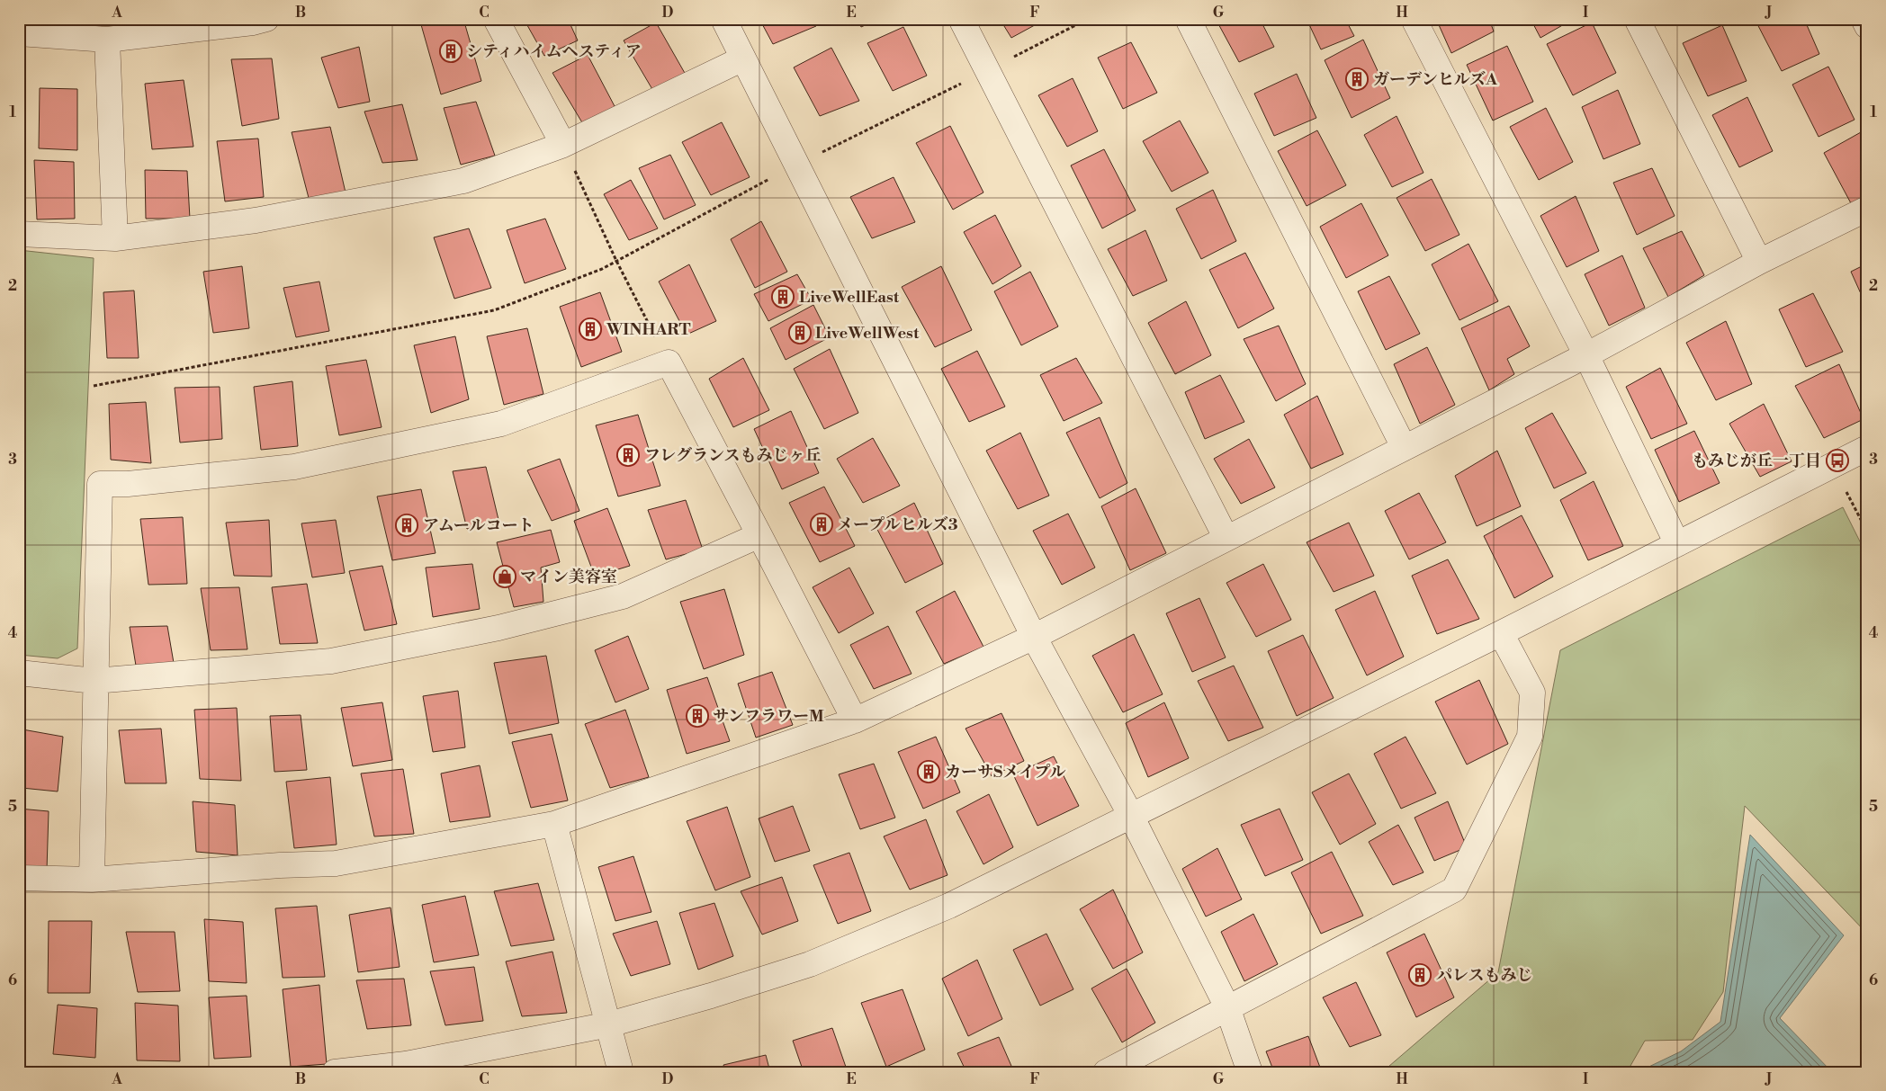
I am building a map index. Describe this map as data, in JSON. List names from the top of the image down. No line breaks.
{"places":{"building":["シティハイムヘスティア","ガーデンヒルズA","LiveWellEast","WINHART","LiveWellWest","フレグランスもみじヶ丘","メープルヒルズ3","アムールコート","サンフラワーM","カーサSメイプル","パレスもみじ"],"bus stop":["もみじが丘一丁目"],"shop":["マイン美容室"]},"grid":{"columns":["A","B","C","D","E","F","G","H","I","J"],"rows":["1","2","3","4","5","6"]}}
